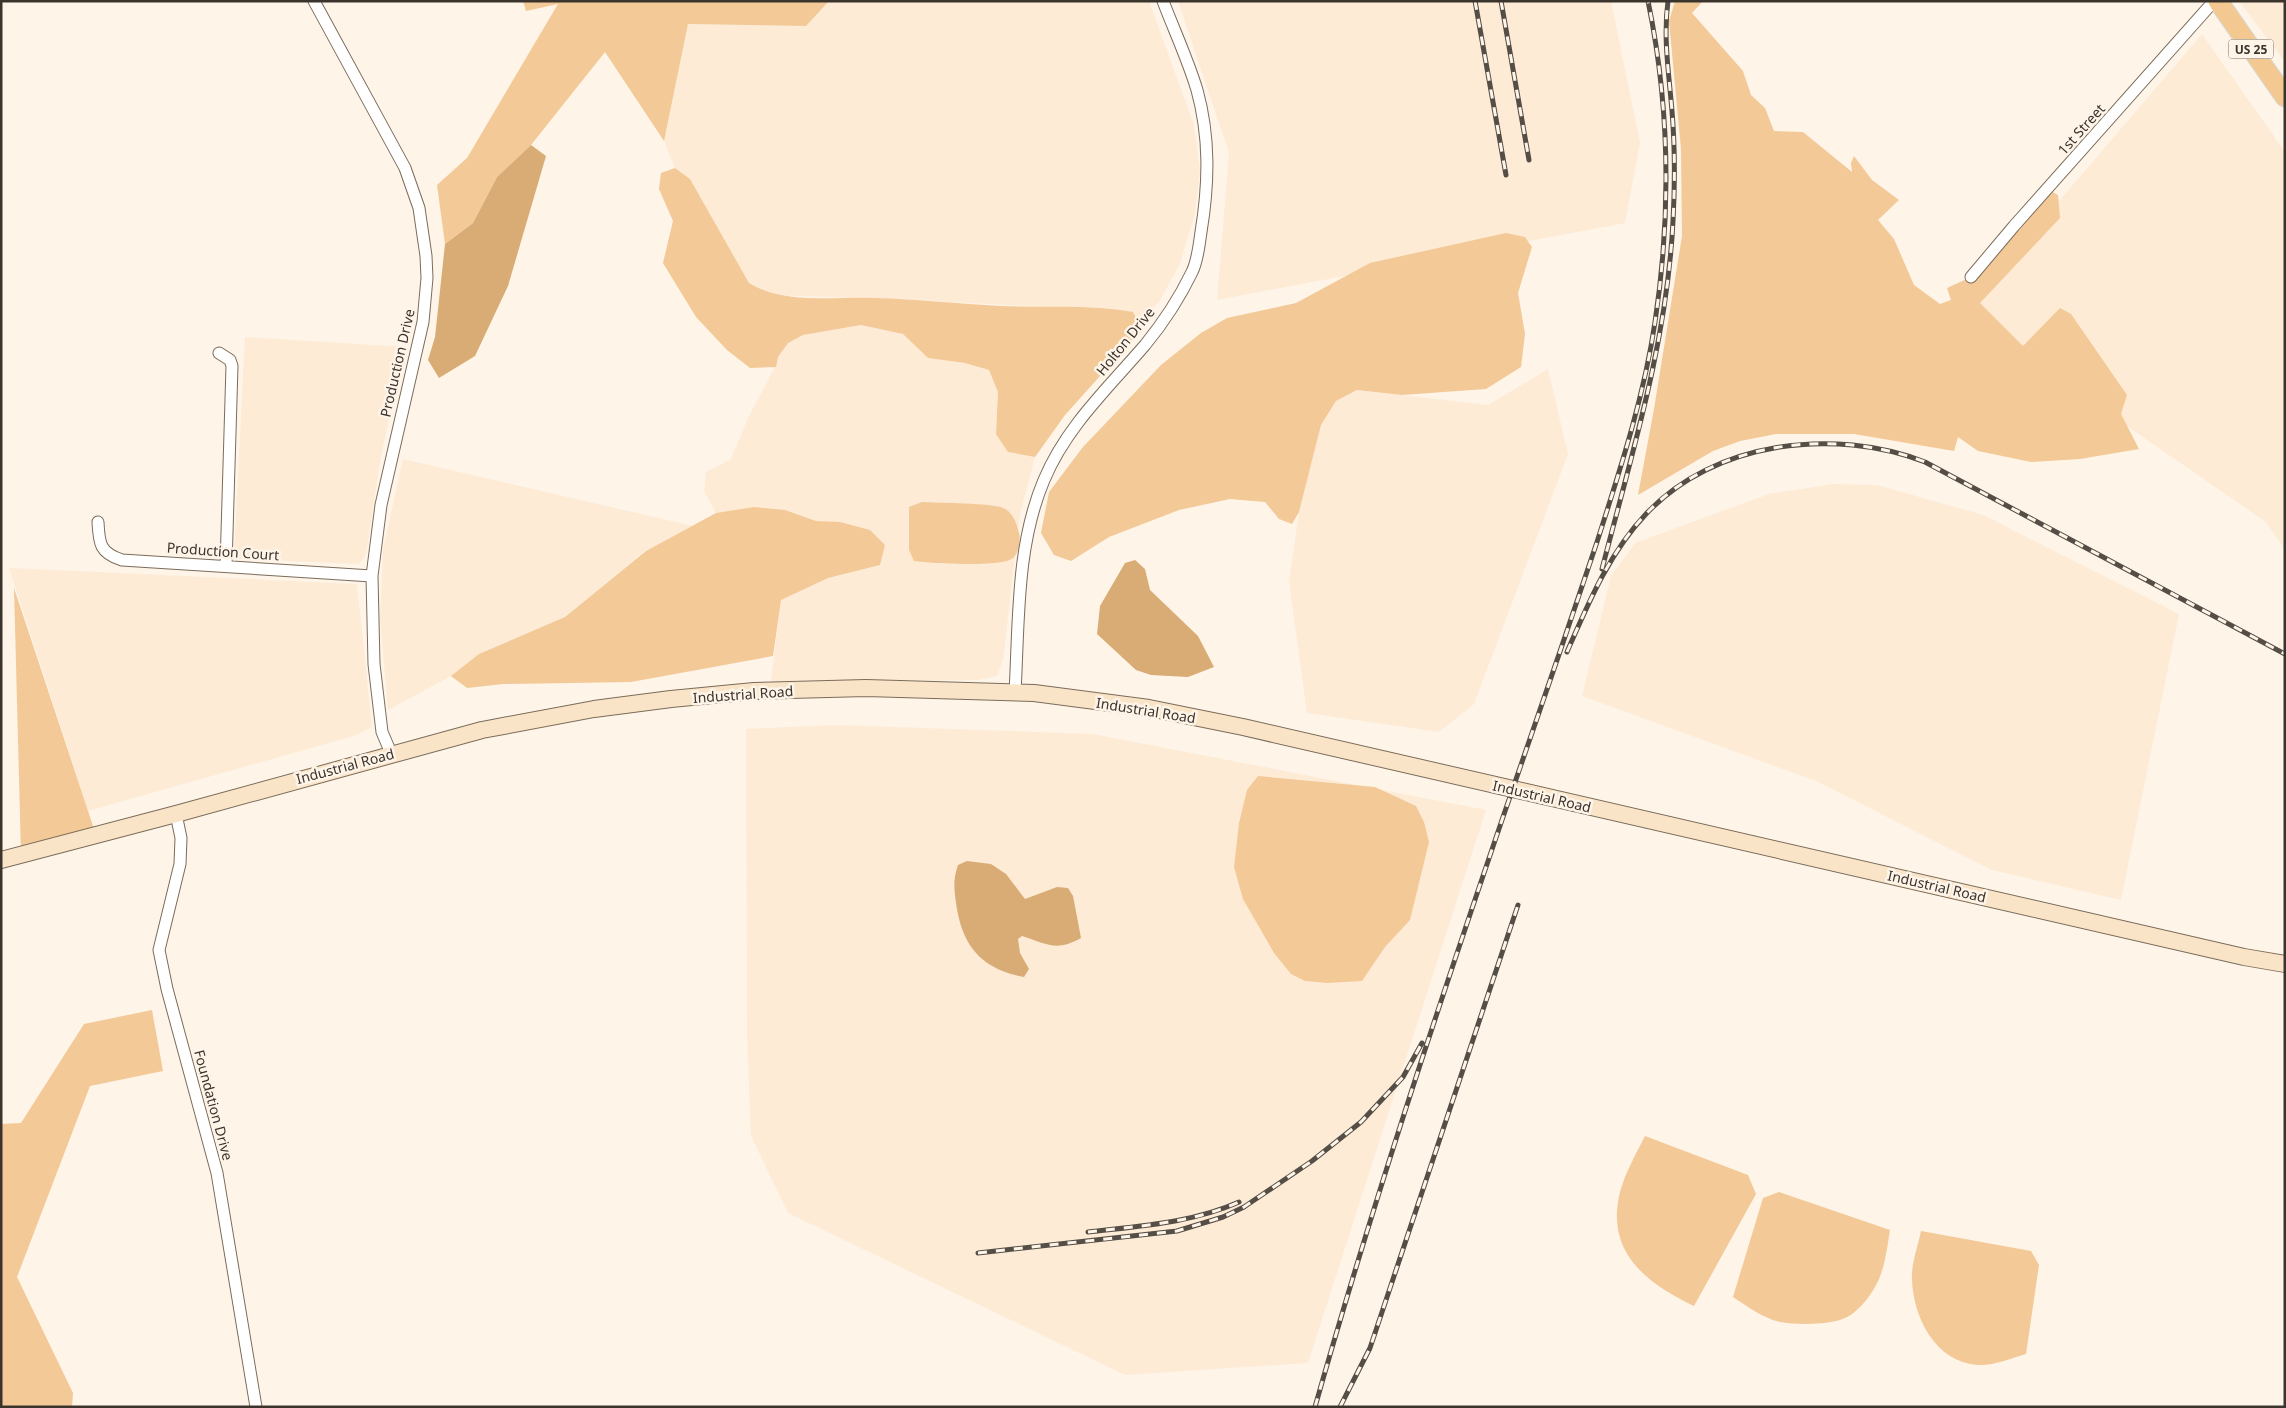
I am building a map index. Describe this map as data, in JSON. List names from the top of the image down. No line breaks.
{"streets":{"main road":["US 25","Industrial Road"],"street":["1st Street","Holton Drive","Production Drive","Production Court","Foundation Drive"]},"crossings":[["US 25","1st Street"],["Holton Drive","Industrial Road"],["Production Drive","Production Court"],["Production Drive","Industrial Road"],["Industrial Road","Foundation Drive"]]}
